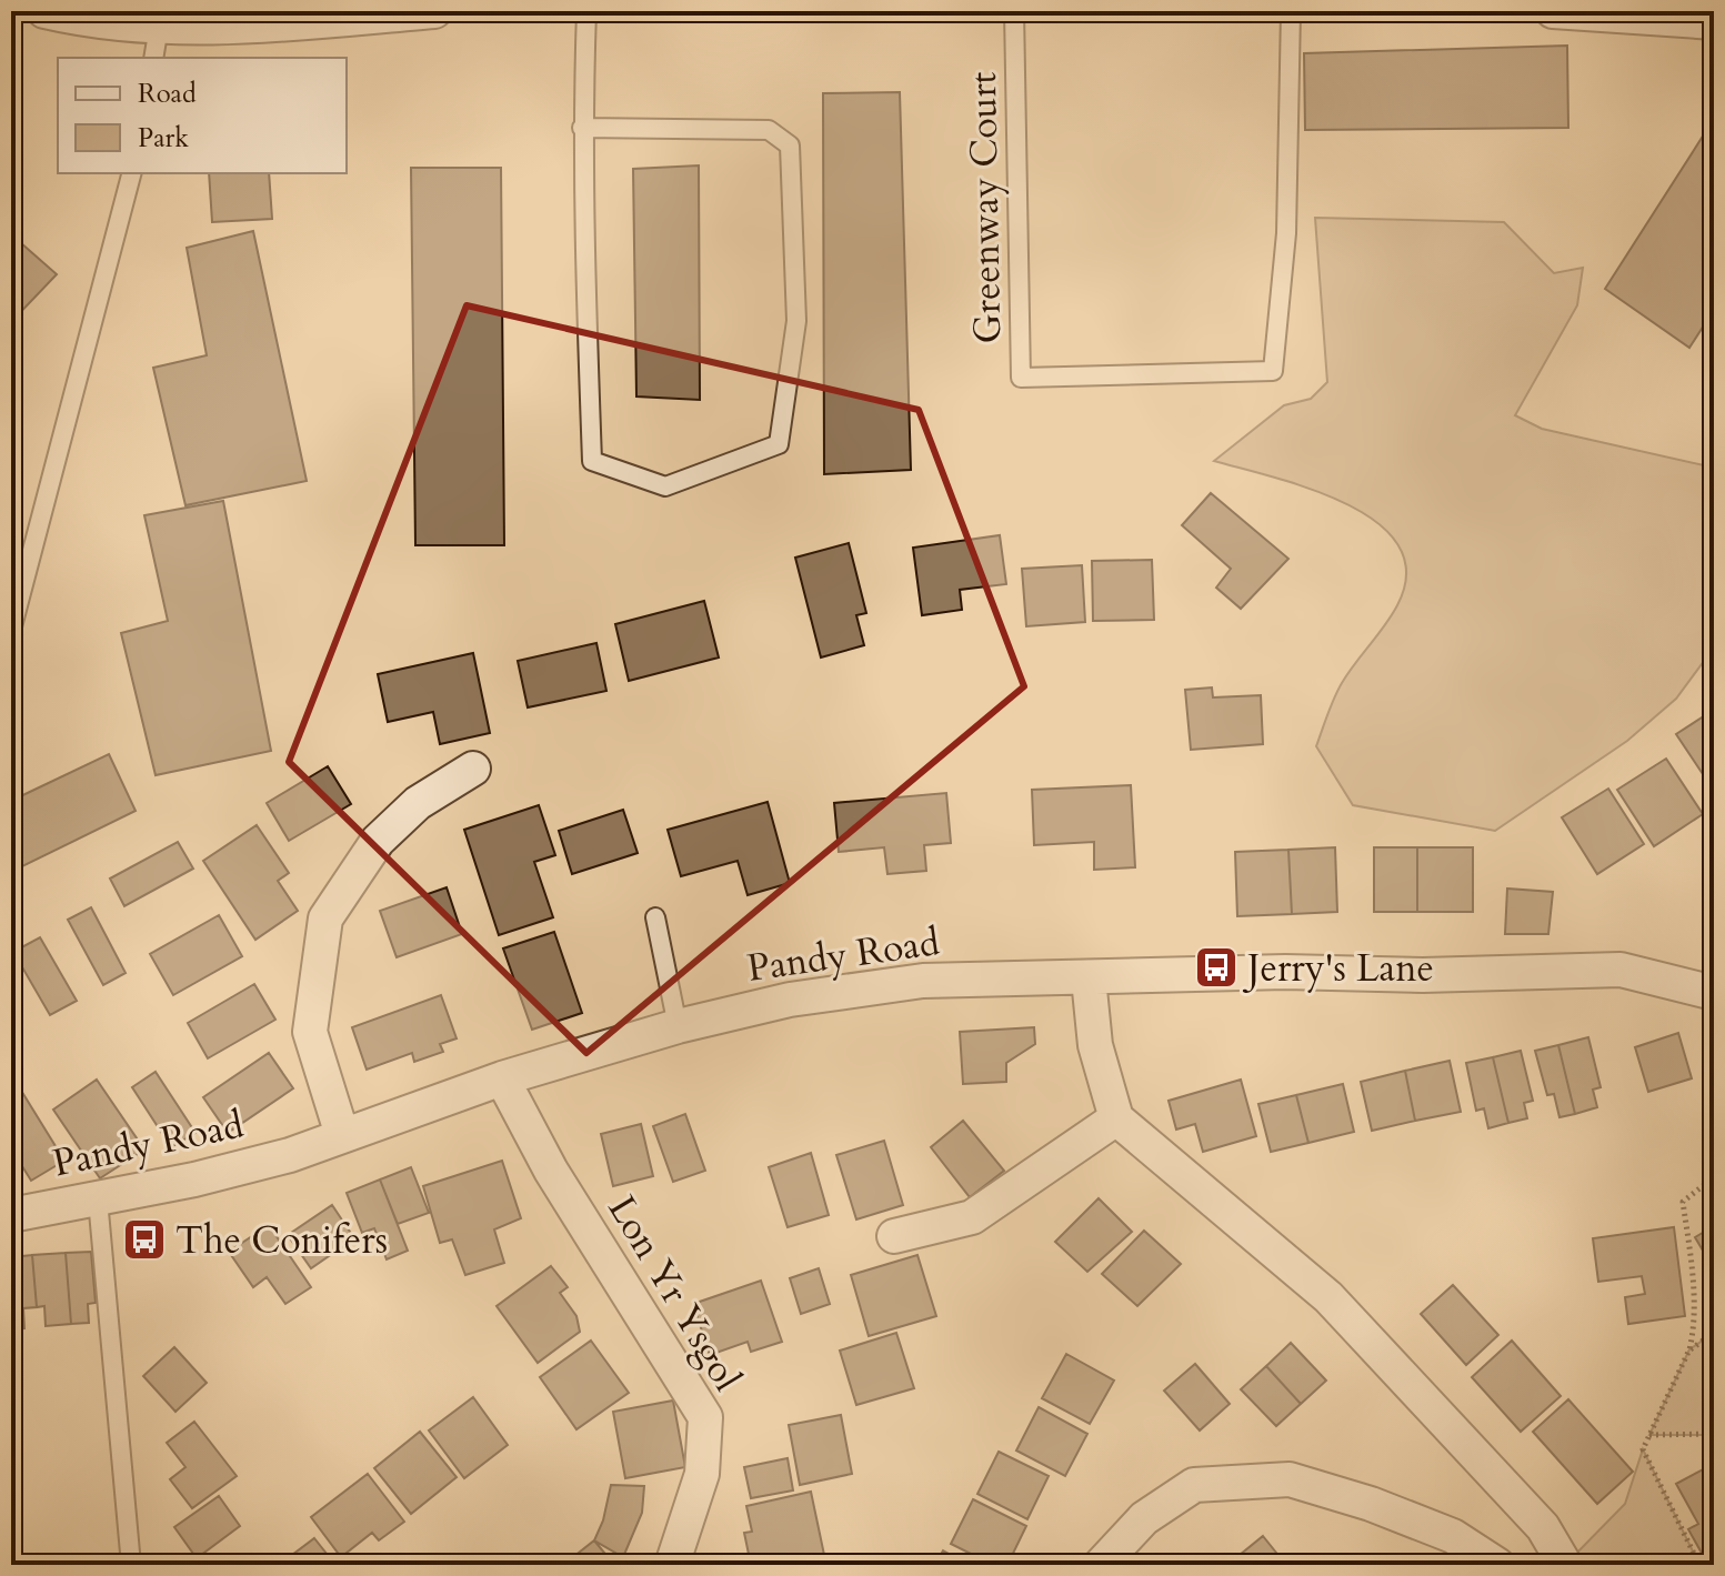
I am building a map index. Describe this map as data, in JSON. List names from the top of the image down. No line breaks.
{"streets":{"street":["Pandy Road","Lon Yr Ysgol"],"lane":["Greenway Court"]},"crossings":[["Pandy Road","Lon Yr Ysgol"]],"places":{"bus stop":["Jerry's Lane","The Conifers"]},"legend":["Road","Park"]}
